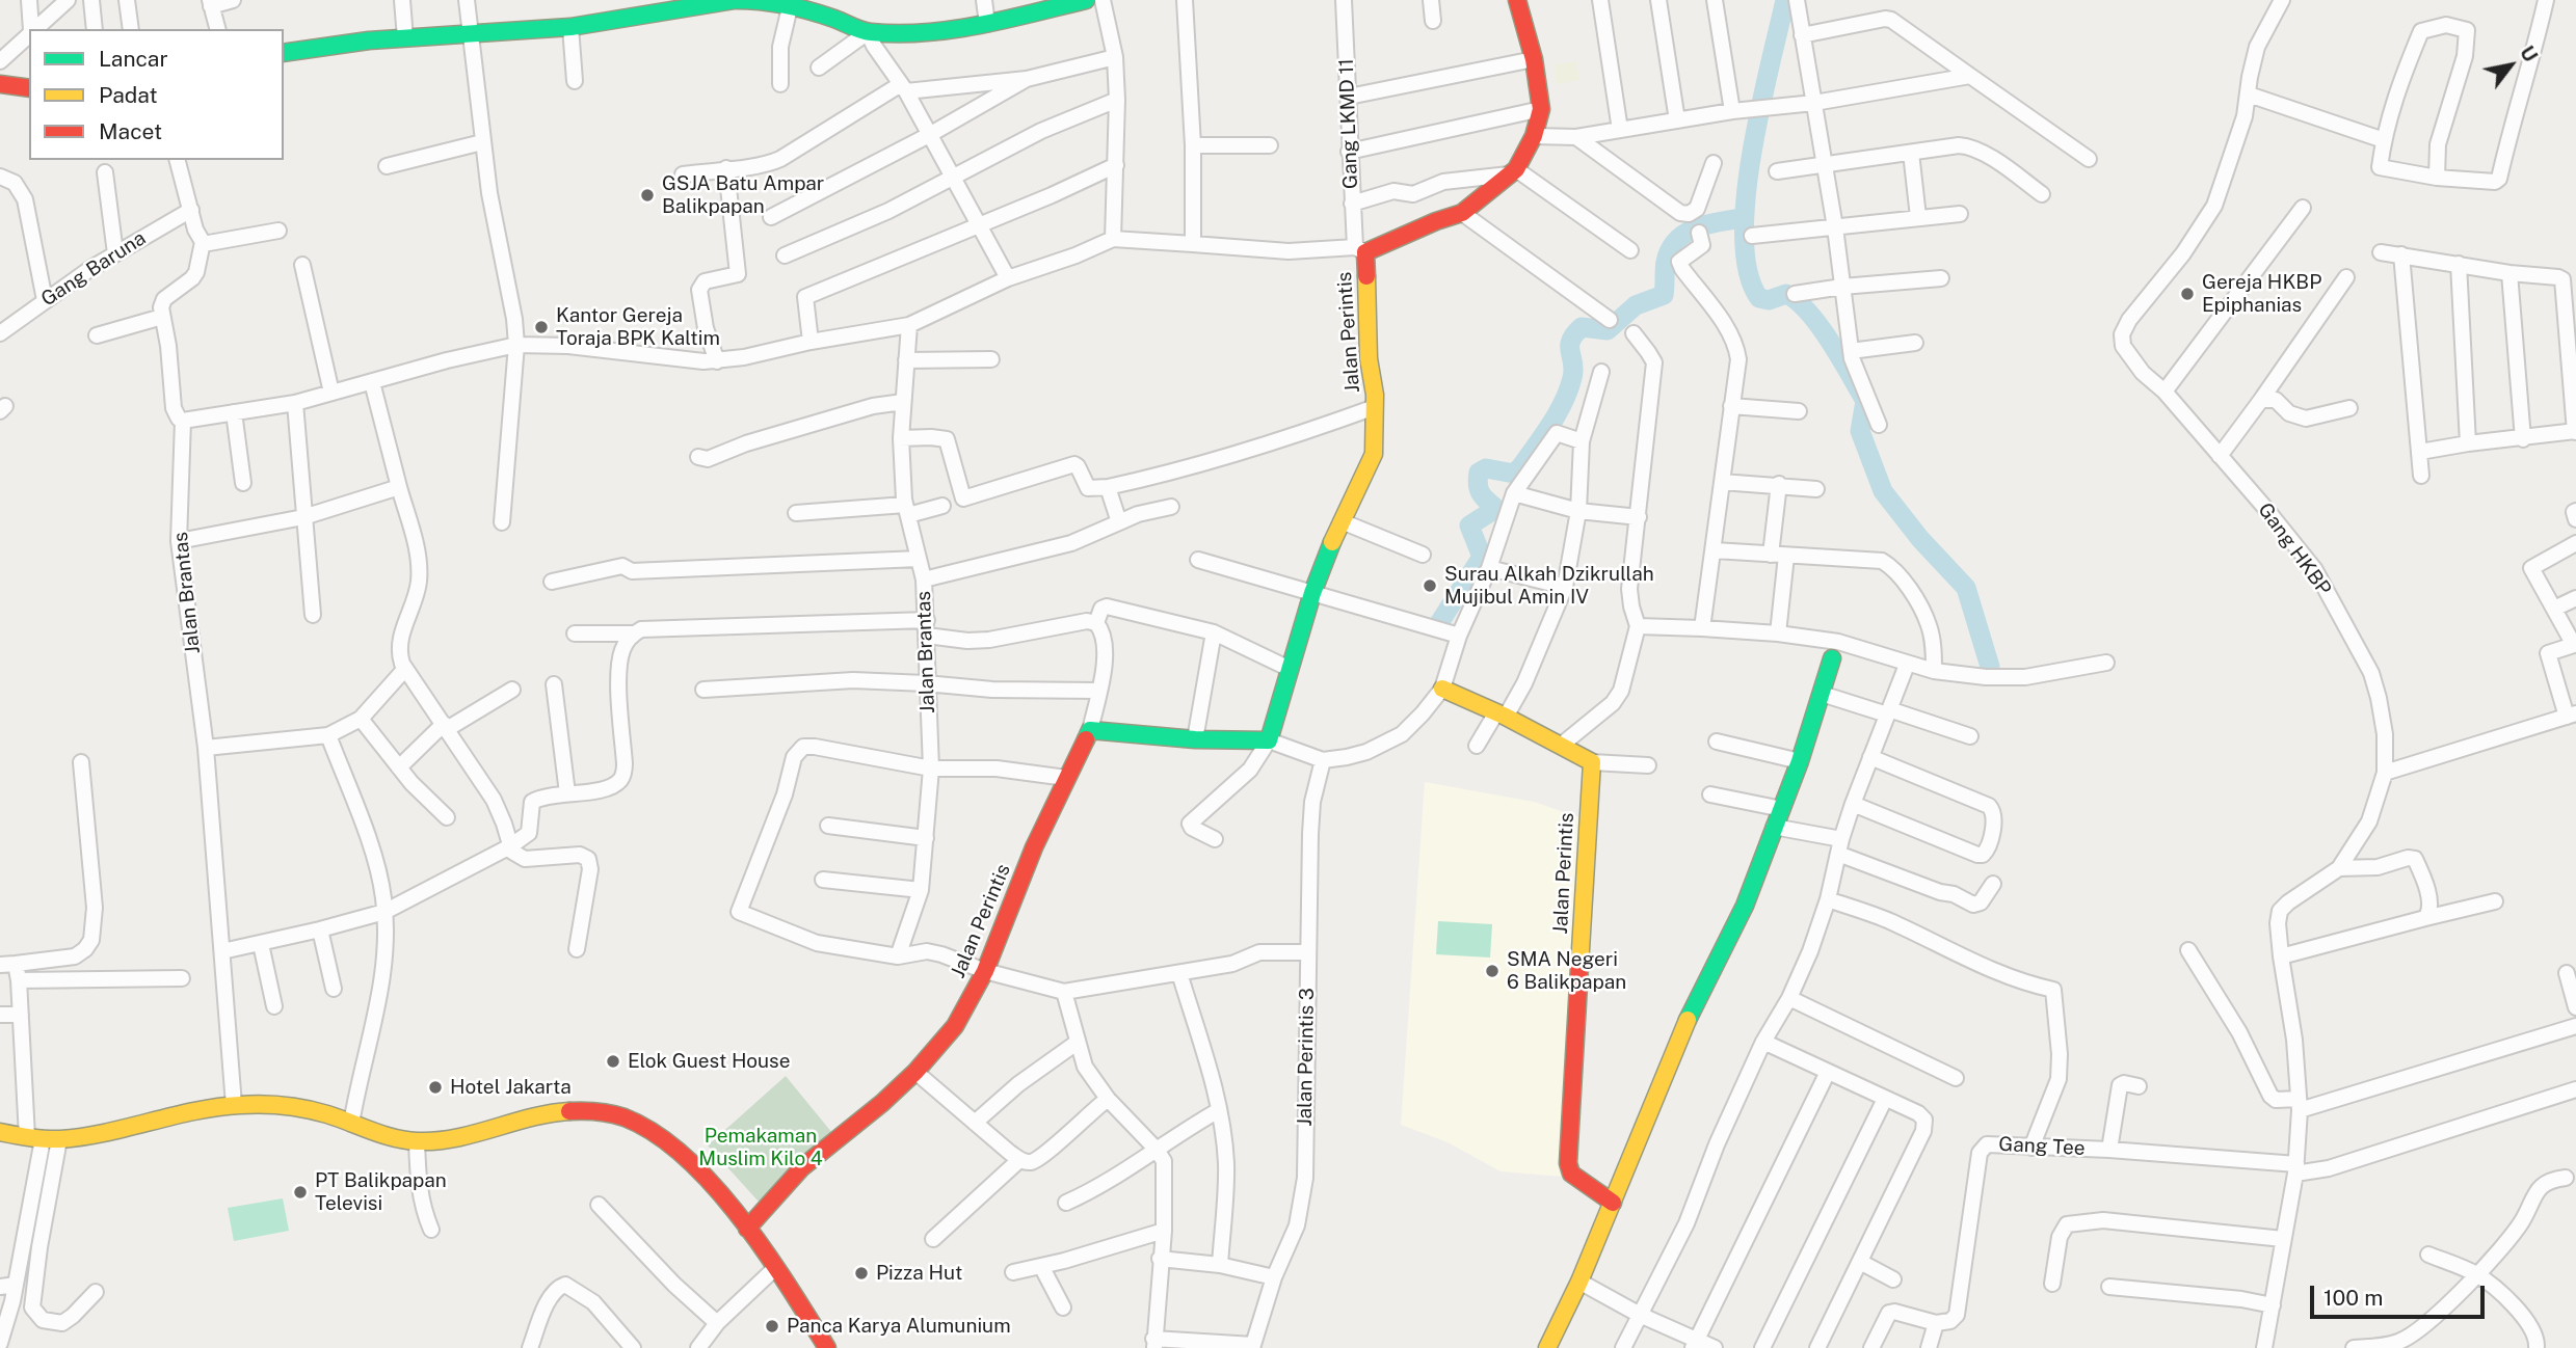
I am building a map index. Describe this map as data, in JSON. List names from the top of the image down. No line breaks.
{"streets":{"main road":["Jalan Perintis"],"street":["Gang LKMD 11","Gang Baruna","Gang HKBP","Jalan Brantas","Jalan Perintis 3","Gang Tee"]},"crossings":[["Gang LKMD 11","Jalan Perintis"]],"parks":["Pemakaman Muslim Kilo 4"],"places":["GSJA Batu Ampar Balikpapan","Gereja HKBP Epiphanias","Kantor Gereja Toraja BPK Kaltim","Surau Alkah Dzikrullah Mujibul Amin IV","SMA Negeri 6 Balikpapan","Elok Guest House","Hotel Jakarta","PT Balikpapan Televisi","Pizza Hut","Panca Karya Alumunium"],"legend":["Lancar","Padat","Macet"],"scale_bar":"100 m","north":"top right"}
